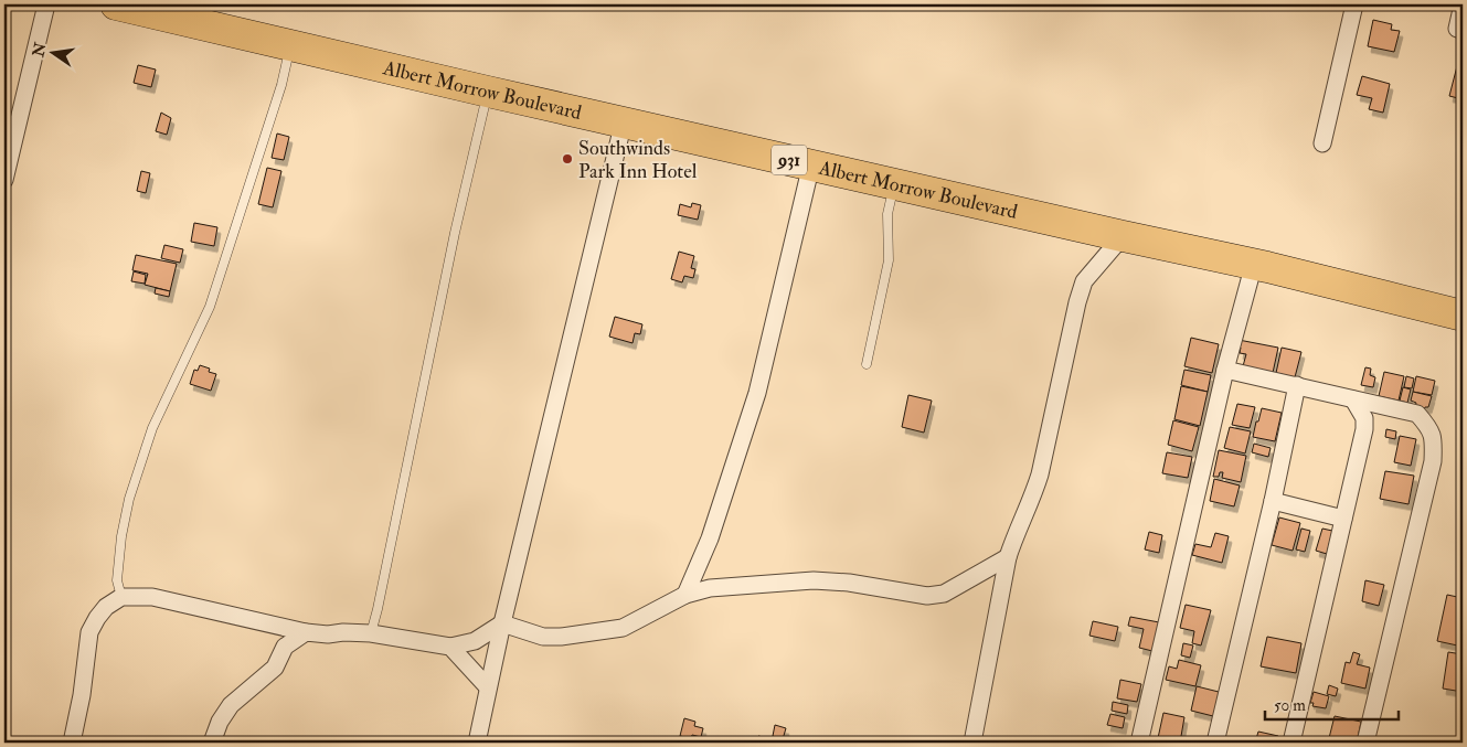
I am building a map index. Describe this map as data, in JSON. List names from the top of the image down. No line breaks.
{"streets":{"highway":["Albert Morrow Boulevard","931"]},"places":["Southwinds Park Inn Hotel"],"scale_bar":"50 m","north":"left"}
